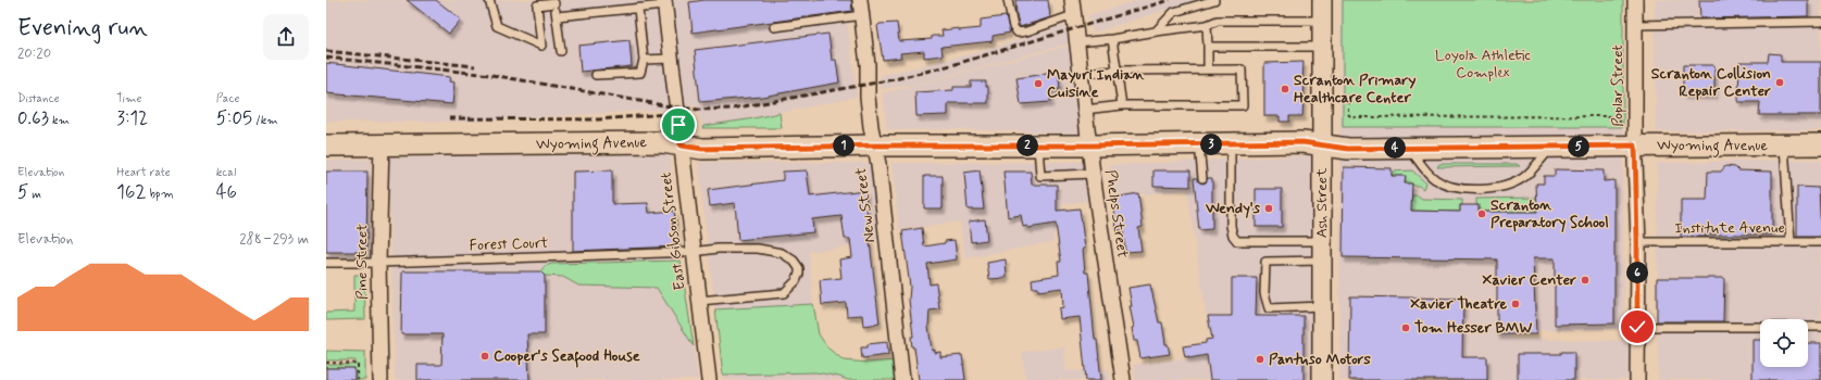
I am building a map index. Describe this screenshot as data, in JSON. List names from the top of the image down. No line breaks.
{"streets":{"main road":["Wyoming Avenue"],"street":["Poplar Street","Ash Street","New Street","Phelps Street","East Gibson Street","Pine Street"],"lane":["Institute Avenue","Forest Court"]},"crossings":[["Poplar Street","Wyoming Avenue"],["Poplar Street","Institute Avenue"],["Wyoming Avenue","Ash Street"],["Wyoming Avenue","New Street"],["Wyoming Avenue","Phelps Street"],["Wyoming Avenue","East Gibson Street"],["Wyoming Avenue","Pine Street"],["East Gibson Street","Forest Court"],["Forest Court","Pine Street"]],"parks":["Loyola Athletic Complex"],"places":["Scranton Collision Repair Center","Mayuri Indian Cuisine","Scranton Primary Healthcare Center","Wendy's","Scranton Preparatory School","Xavier Center","Xavier Theatre","Tom Hesser BMW","Cooper's Seafood House","Pantuso Motors"],"page":{"heading":["Evening run","20:20"],"stats":[["Distance","0.63 km"],["Time","3:12"],["Pace","5:05 /km"],["Elevation","5 m"],["Heart rate","162 bpm"],["kcal","46"]],"pins":["3","1","2","5","4","6"],"chart":["Elevation","288–293 m"]}}
